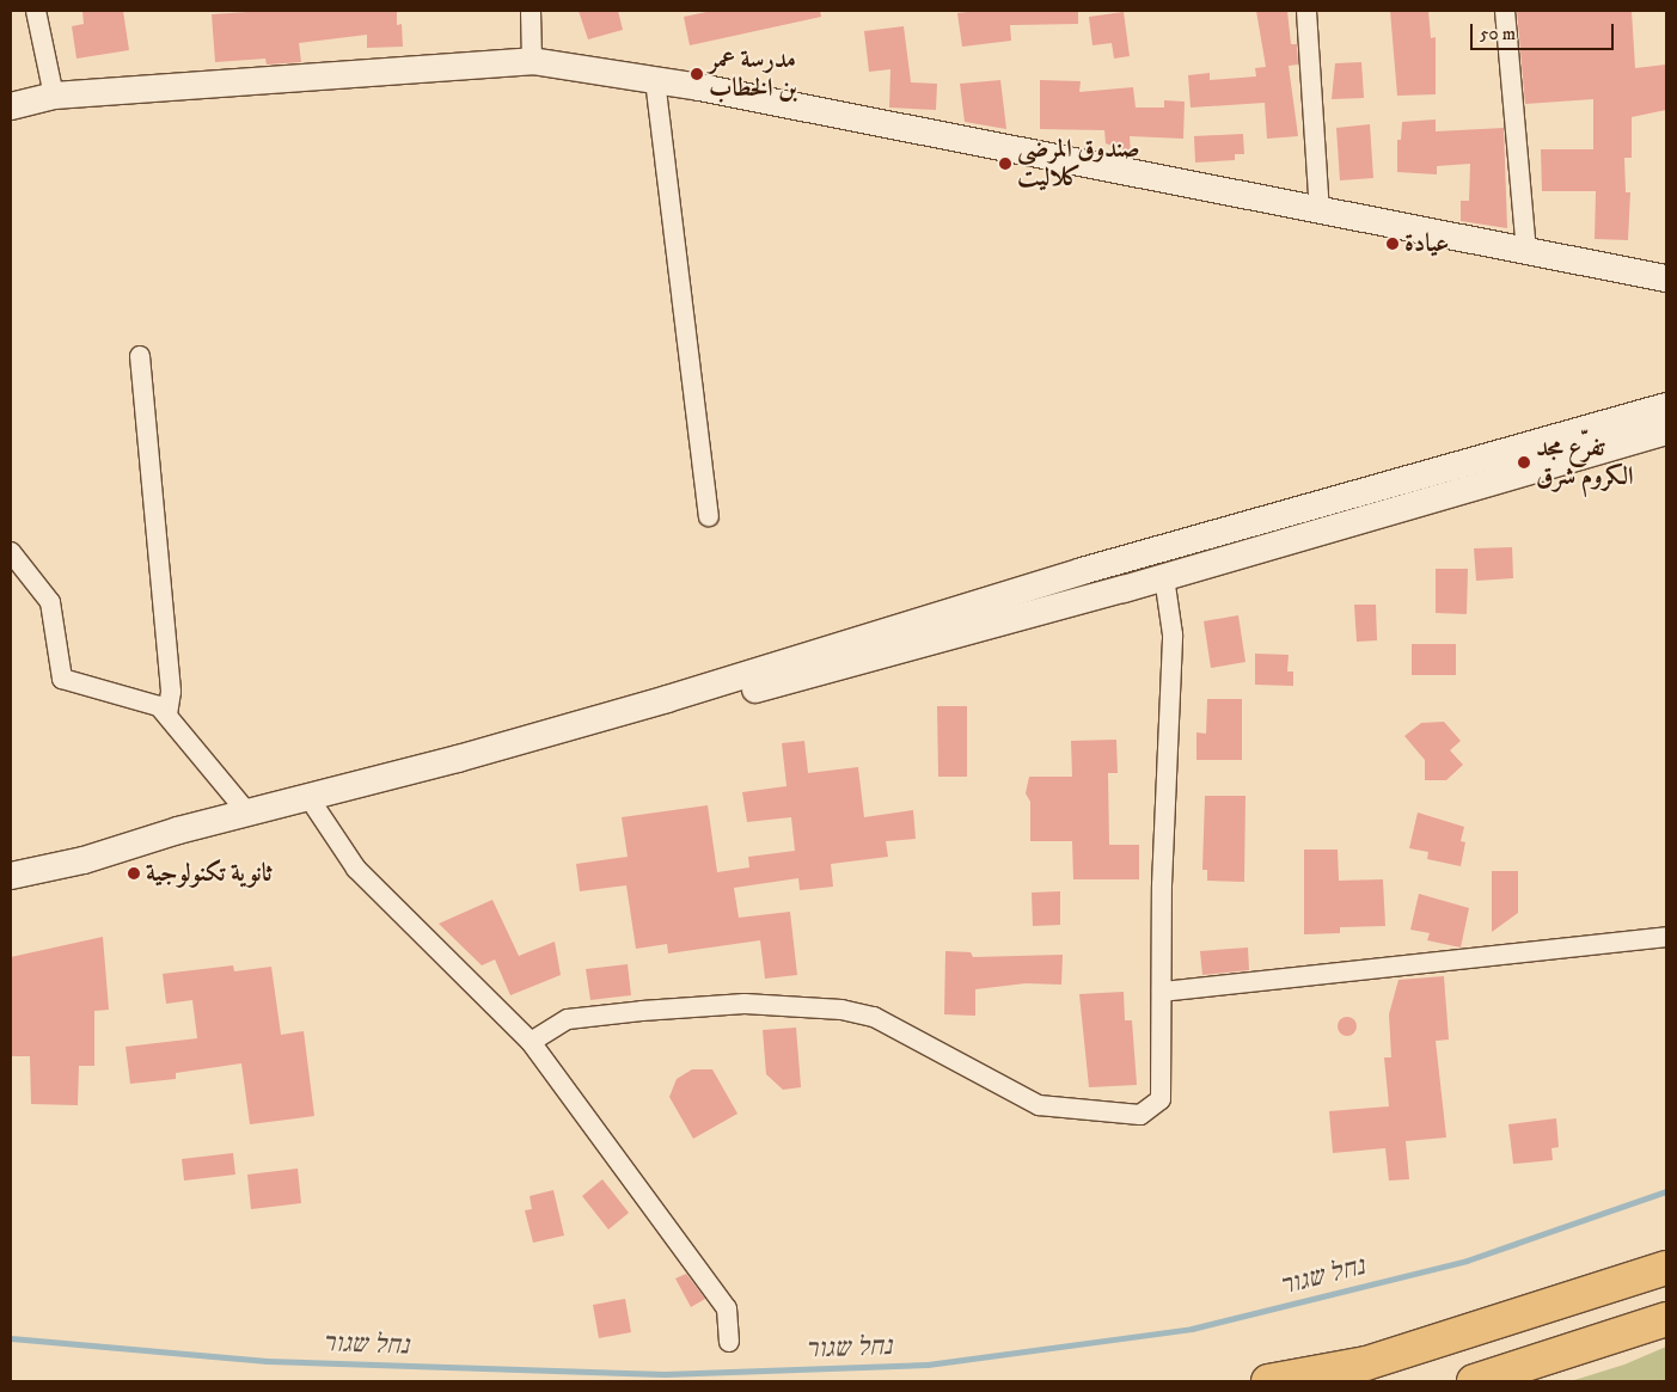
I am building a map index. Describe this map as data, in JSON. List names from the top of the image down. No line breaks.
{"water":["נחל שגור"],"places":["مدرسة عمر بن الخطاب","صندوق المرضى كلاليت","عيادة","تفرّع مجد الكروم شرق","ثانوية تكنولوجية"],"scale_bar":"50 m"}
